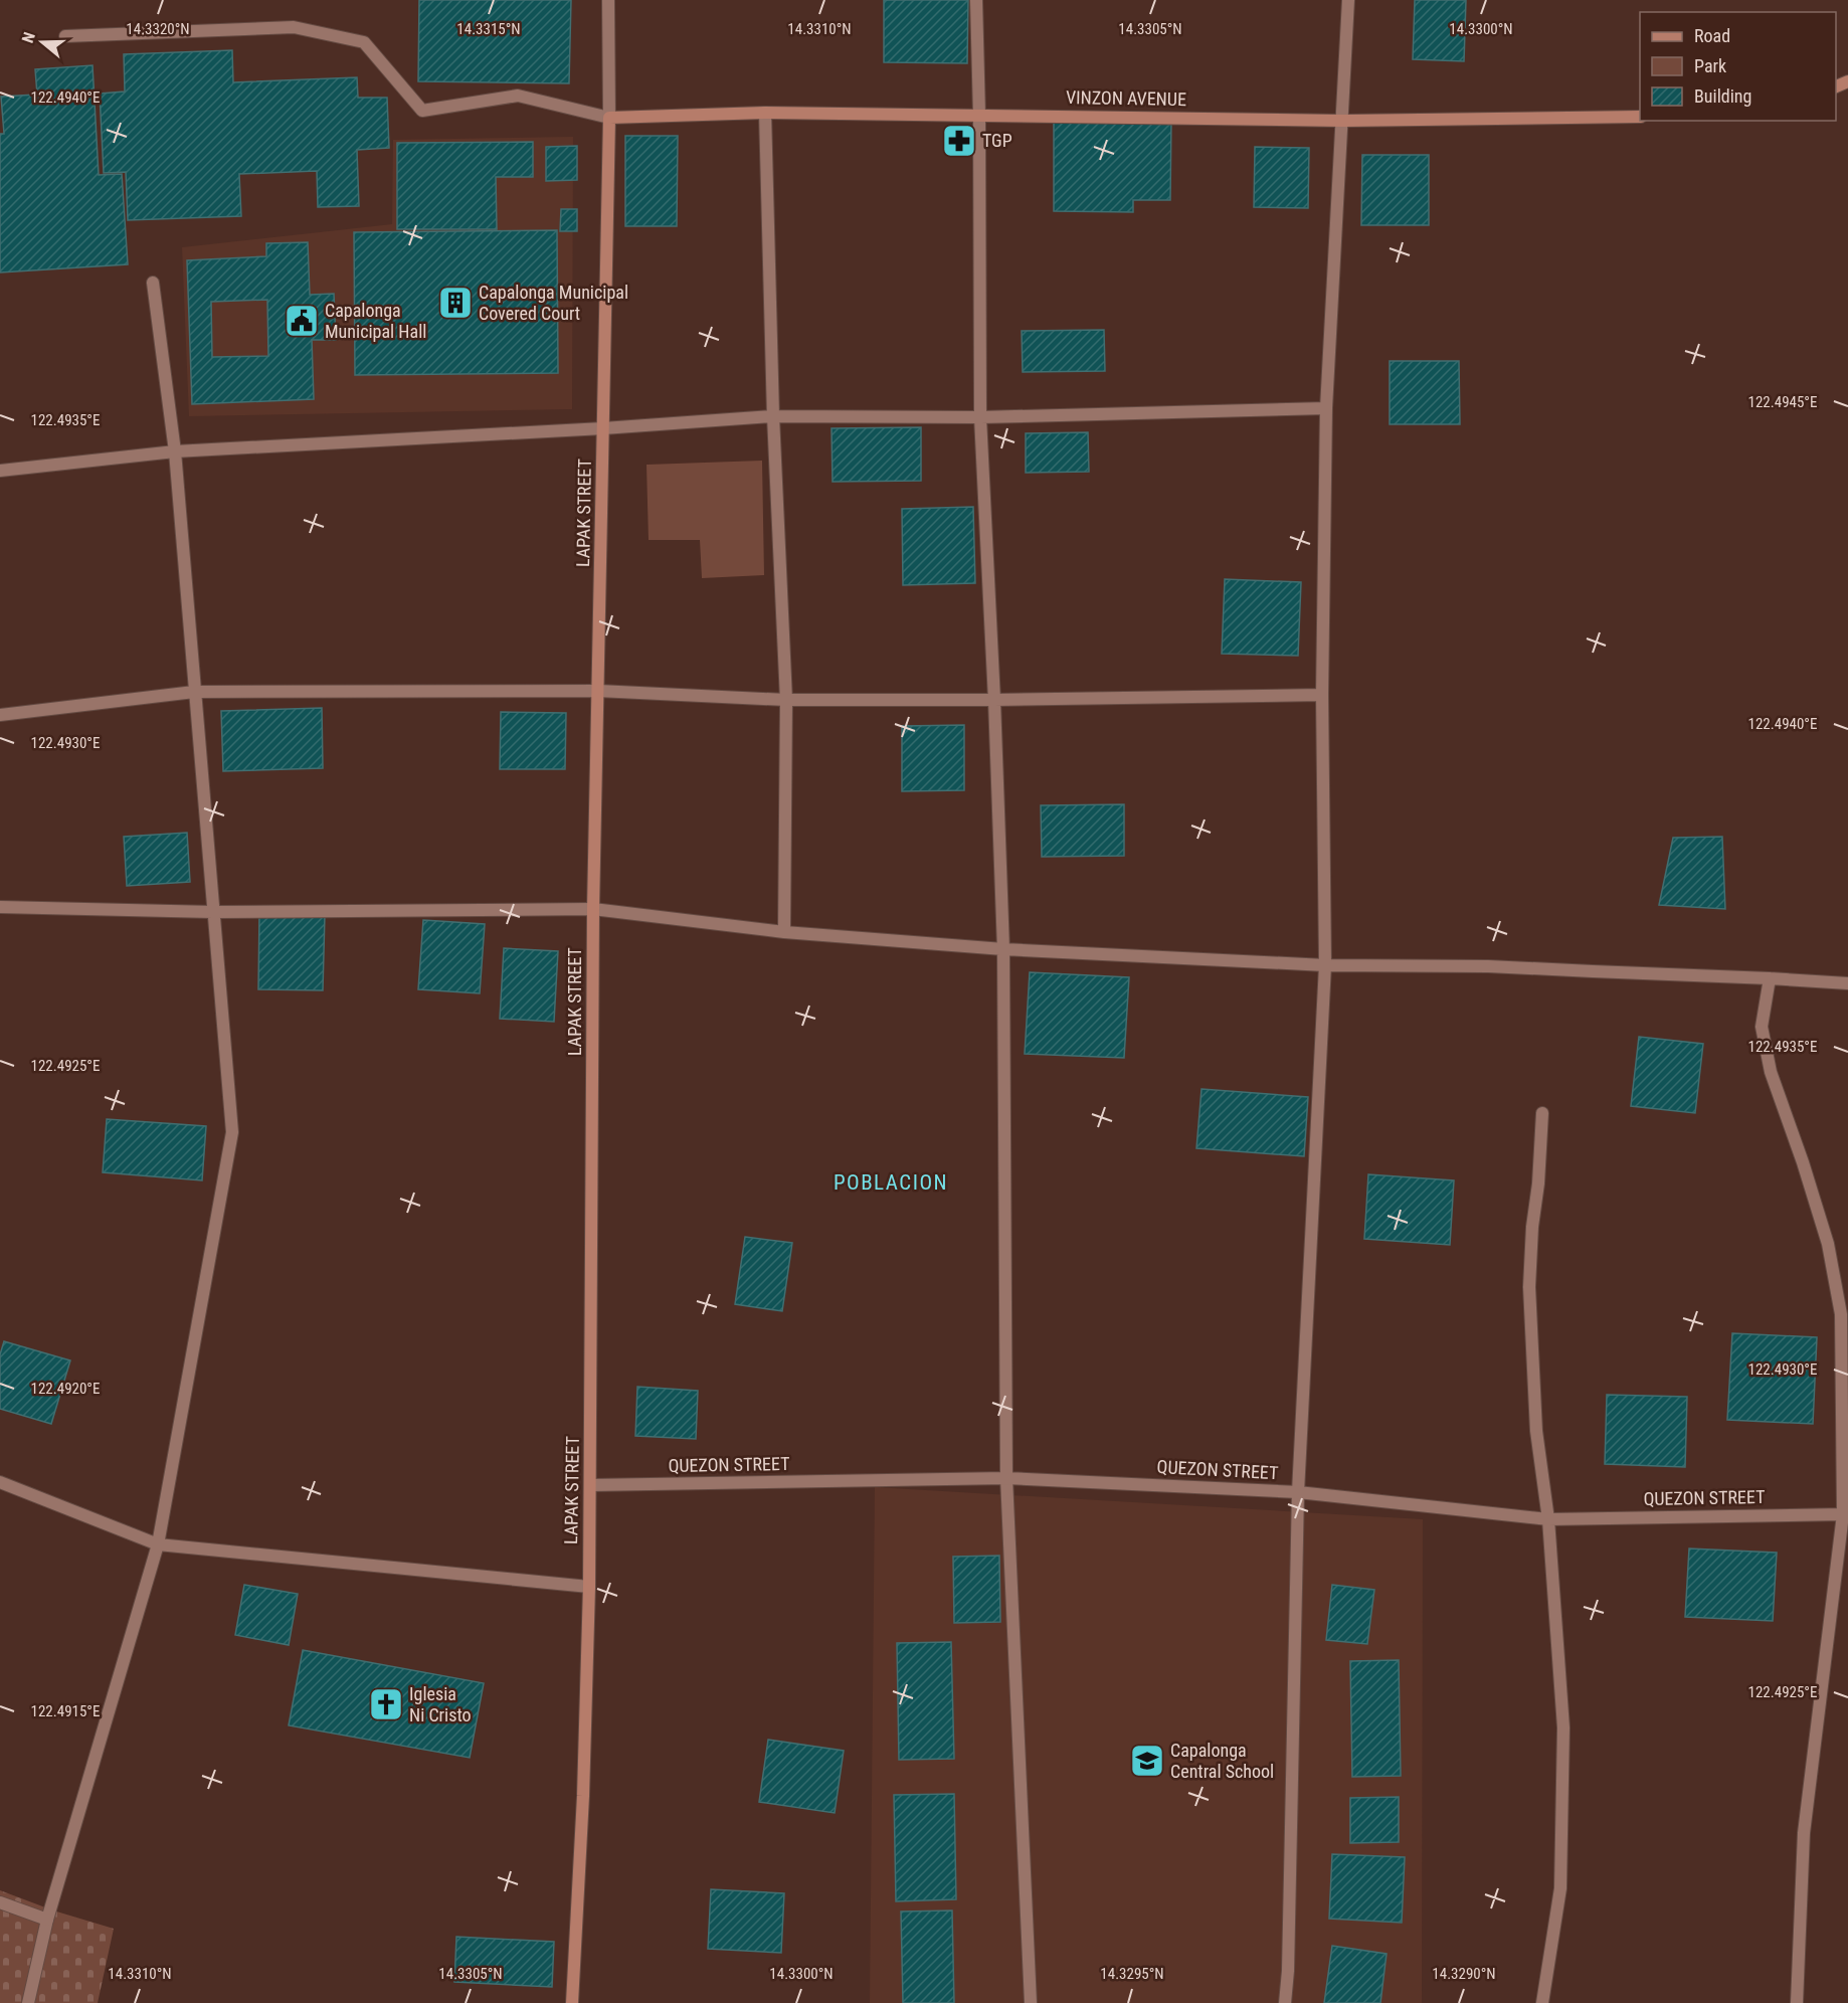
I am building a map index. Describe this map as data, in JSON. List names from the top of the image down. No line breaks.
{"streets":{"main road":["VINZON AVENUE","LAPAK STREET"],"street":["QUEZON STREET"]},"crossings":[["VINZON AVENUE","LAPAK STREET"],["LAPAK STREET","QUEZON STREET"]],"districts":["POBLACION"],"places":{"pharmacy":["TGP"],"building":["Capalonga Municipal Covered Court"],"public building":["Capalonga Municipal Hall"],"church":["Iglesia Ni Cristo"],"school or university":["Capalonga Central School"]},"legend":["Road","Park","Building"],"north":"left","coordinates":["14.3320°N","14.3315°N","14.3310°N","14.3305°N","14.3300°N","122.4940°E","122.4945°E","122.4935°E","122.4930°E","122.4925°E","122.4920°E","122.4915°E","14.3295°N","14.3290°N"]}
